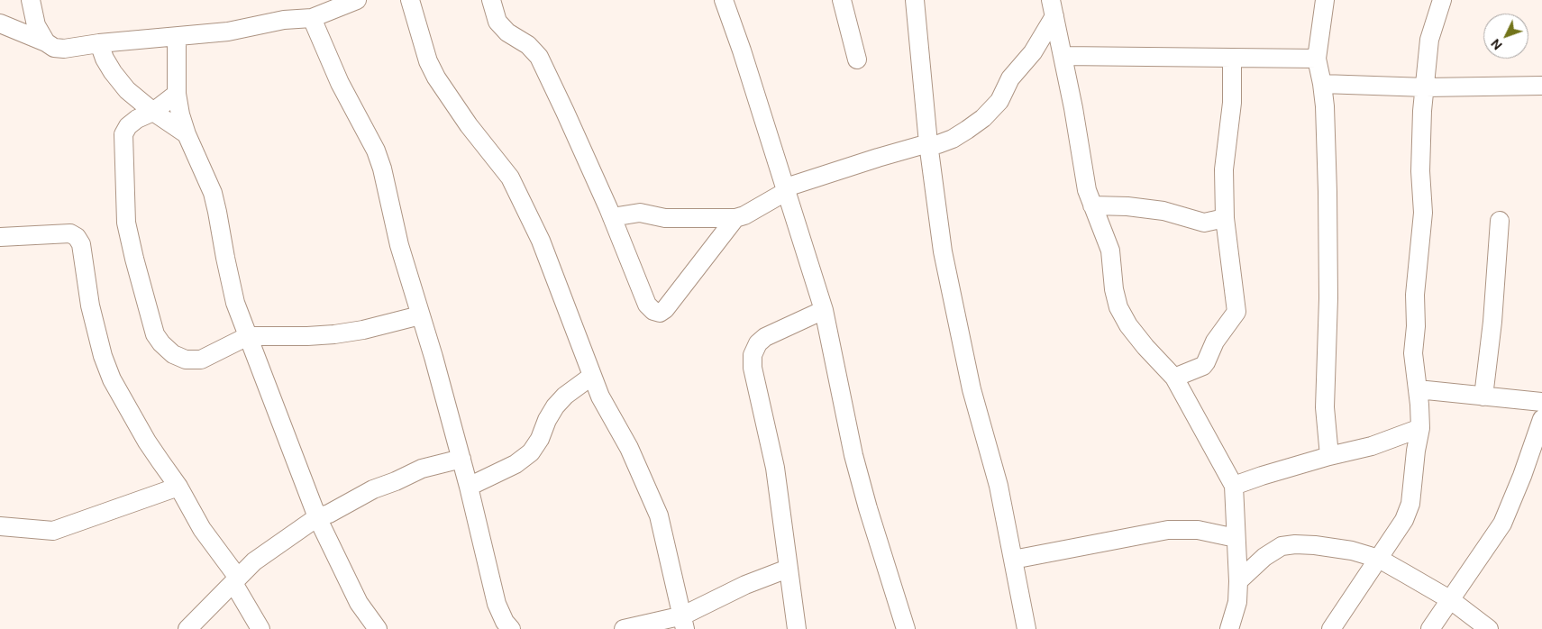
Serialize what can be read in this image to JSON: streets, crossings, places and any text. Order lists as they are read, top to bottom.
{
  "north": "bottom left"
}
